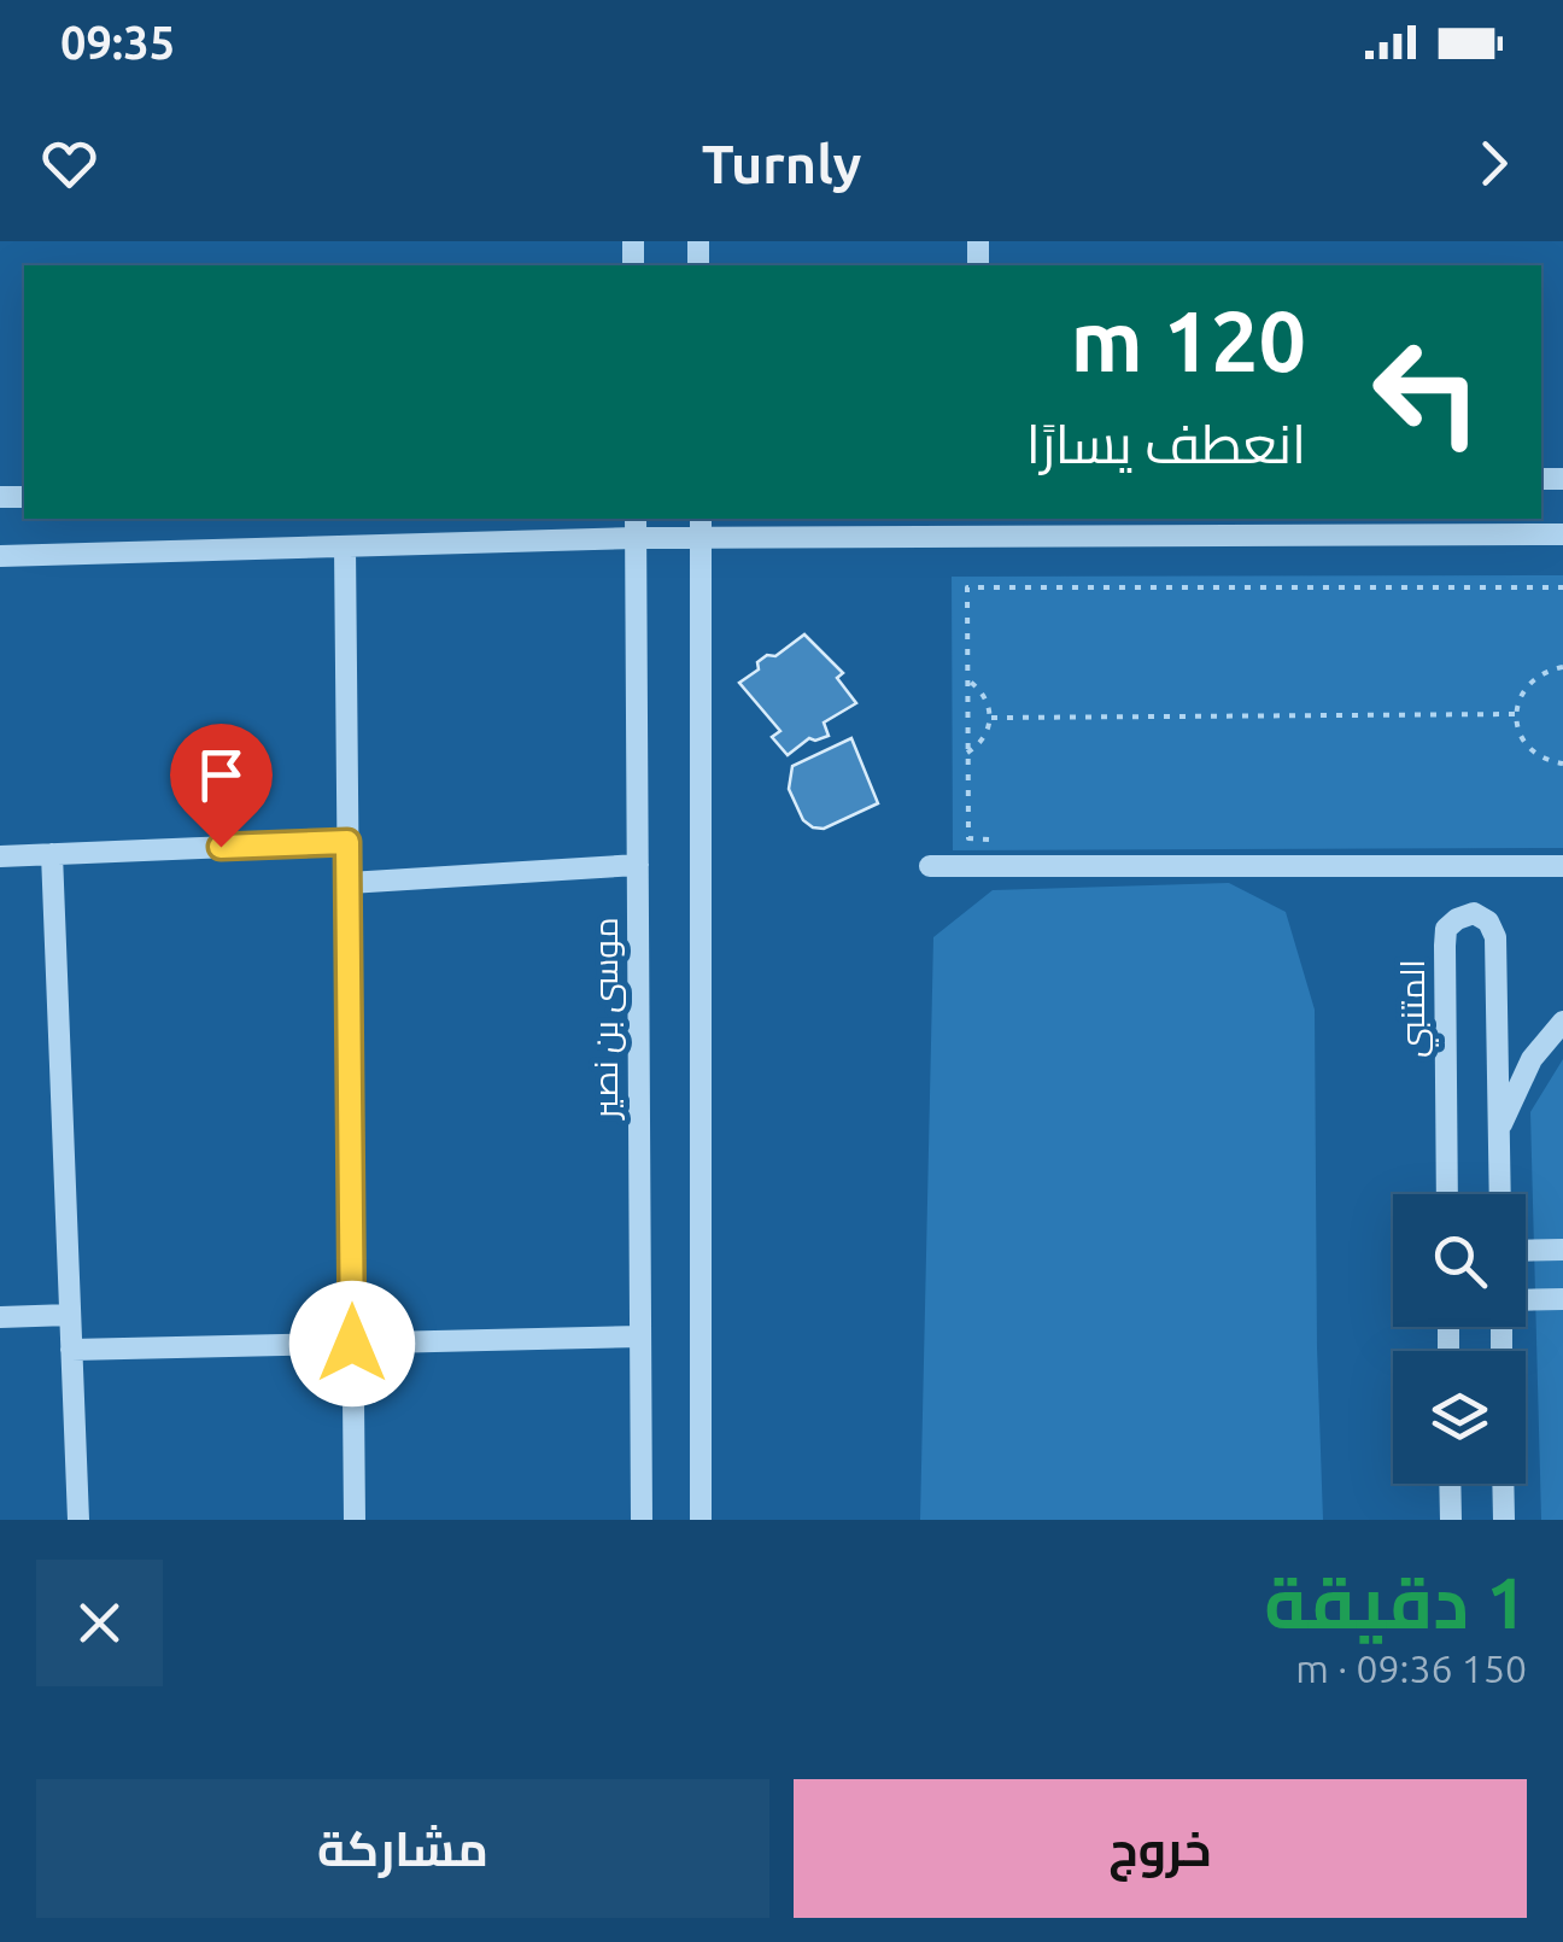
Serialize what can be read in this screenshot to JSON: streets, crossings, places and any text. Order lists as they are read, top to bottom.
{
  "streets": {
    "street": ["المتنبي", "موسى بن نصير"]
  },
  "page": {
    "status": "09:35",
    "header": "Turnly",
    "turn": ["120 m", "انعطف يسارًا"],
    "heading": ["1 دقيقة", "150 m · 09:36"],
    "buttons": ["خروج", "مشاركة"]
  }
}
